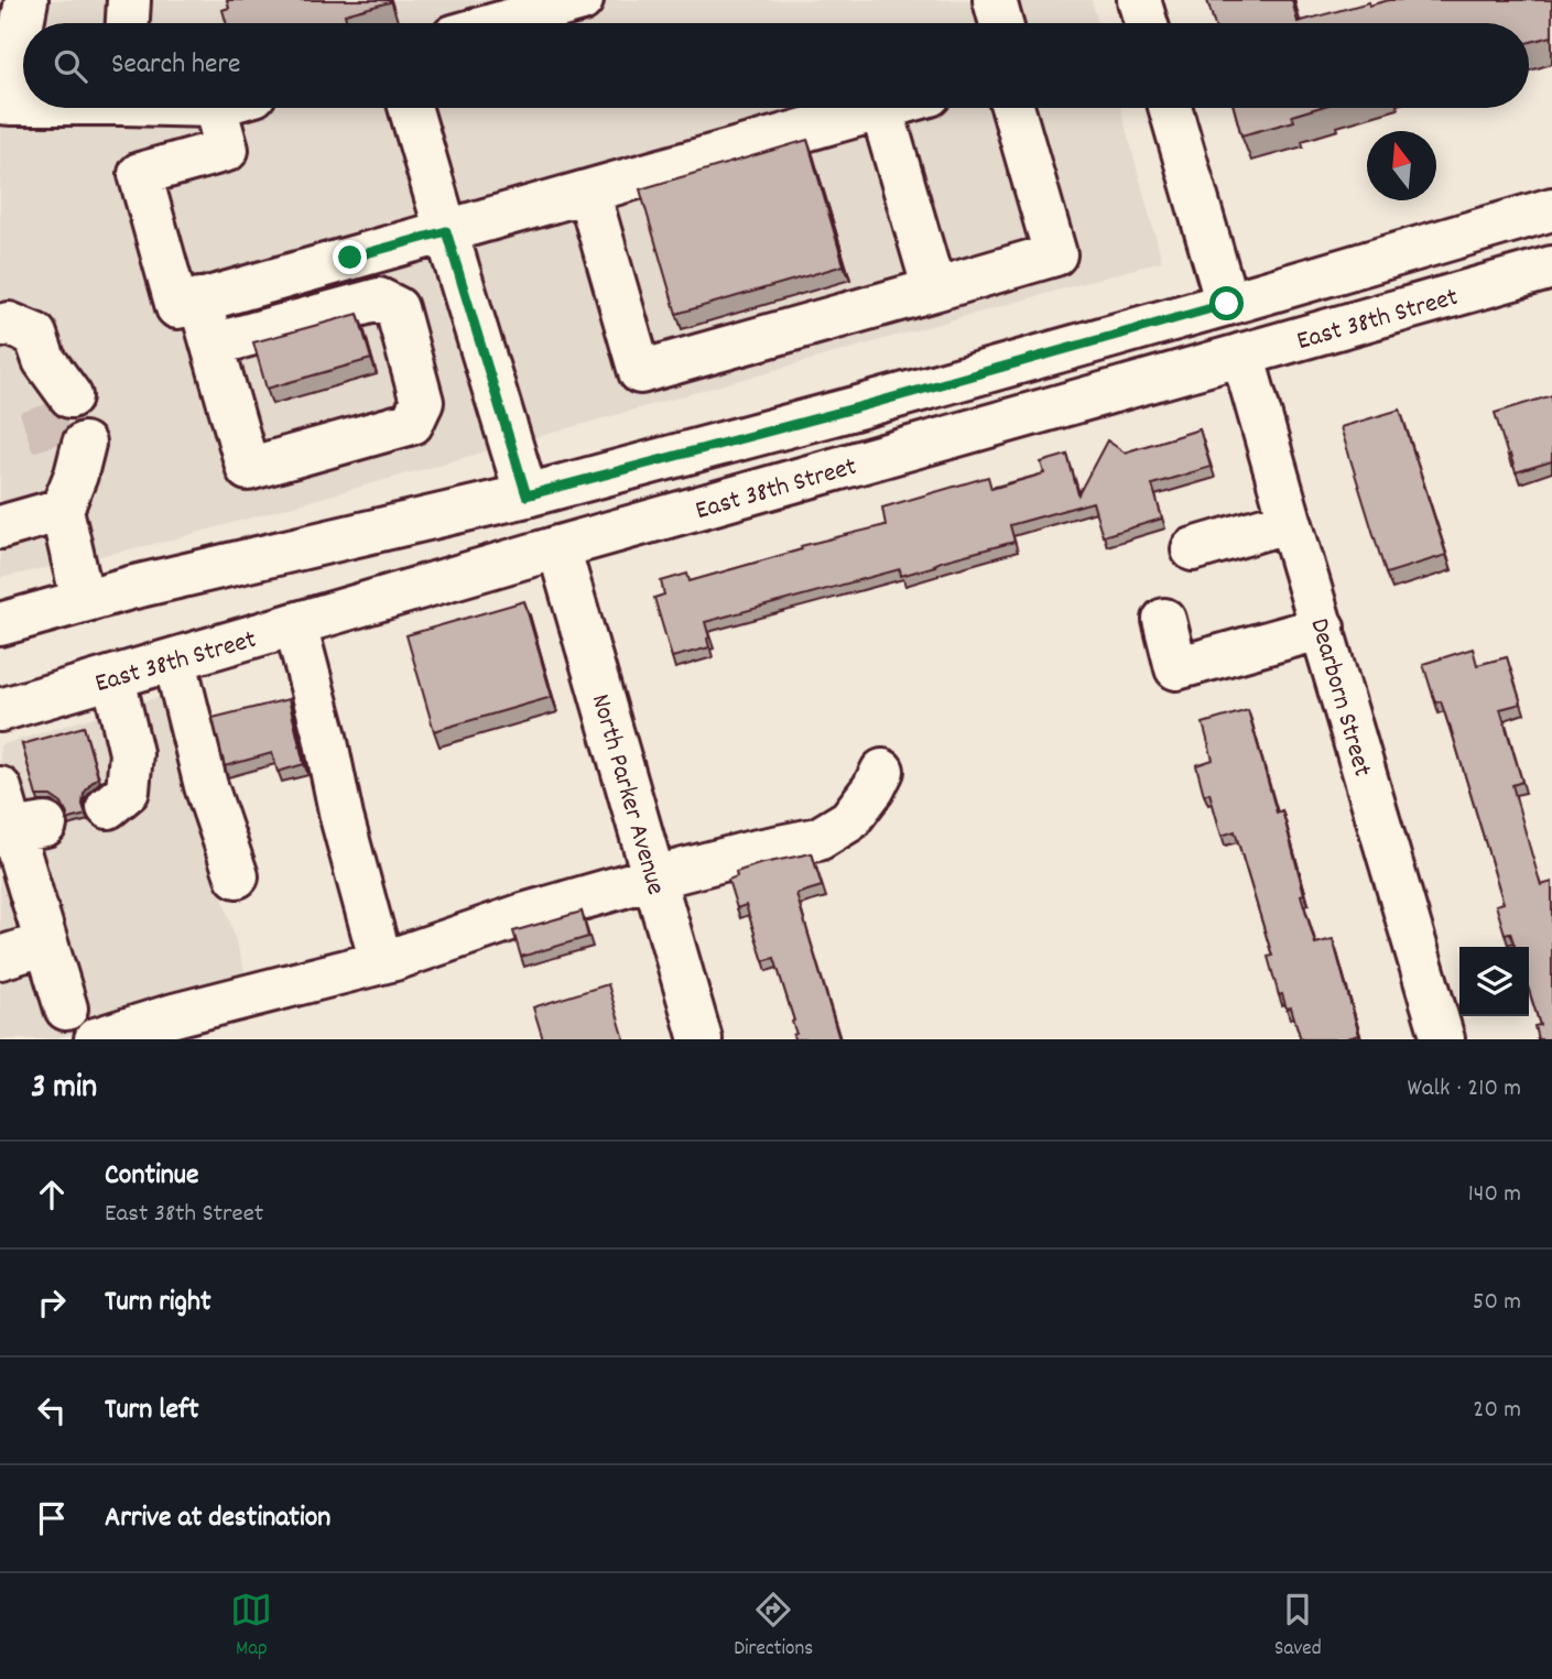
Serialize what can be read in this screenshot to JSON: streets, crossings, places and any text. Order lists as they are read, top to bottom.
{
  "streets": {
    "main road": ["East 38th Street", "Dearborn Street", "North Parker Avenue"]
  },
  "crossings": [
    ["East 38th Street", "Dearborn Street"],
    ["East 38th Street", "North Parker Avenue"]
  ],
  "north": "top",
  "page": {
    "search": "Search here",
    "heading": ["3 min", "Walk · 210 m"],
    "list": [
      ["Continue", "East 38th Street", "140 m"],
      ["Turn right", "50 m"],
      ["Turn left", "20 m"],
      "Arrive at destination"
    ],
    "nav": ["Map", "Directions", "Saved"]
  }
}
